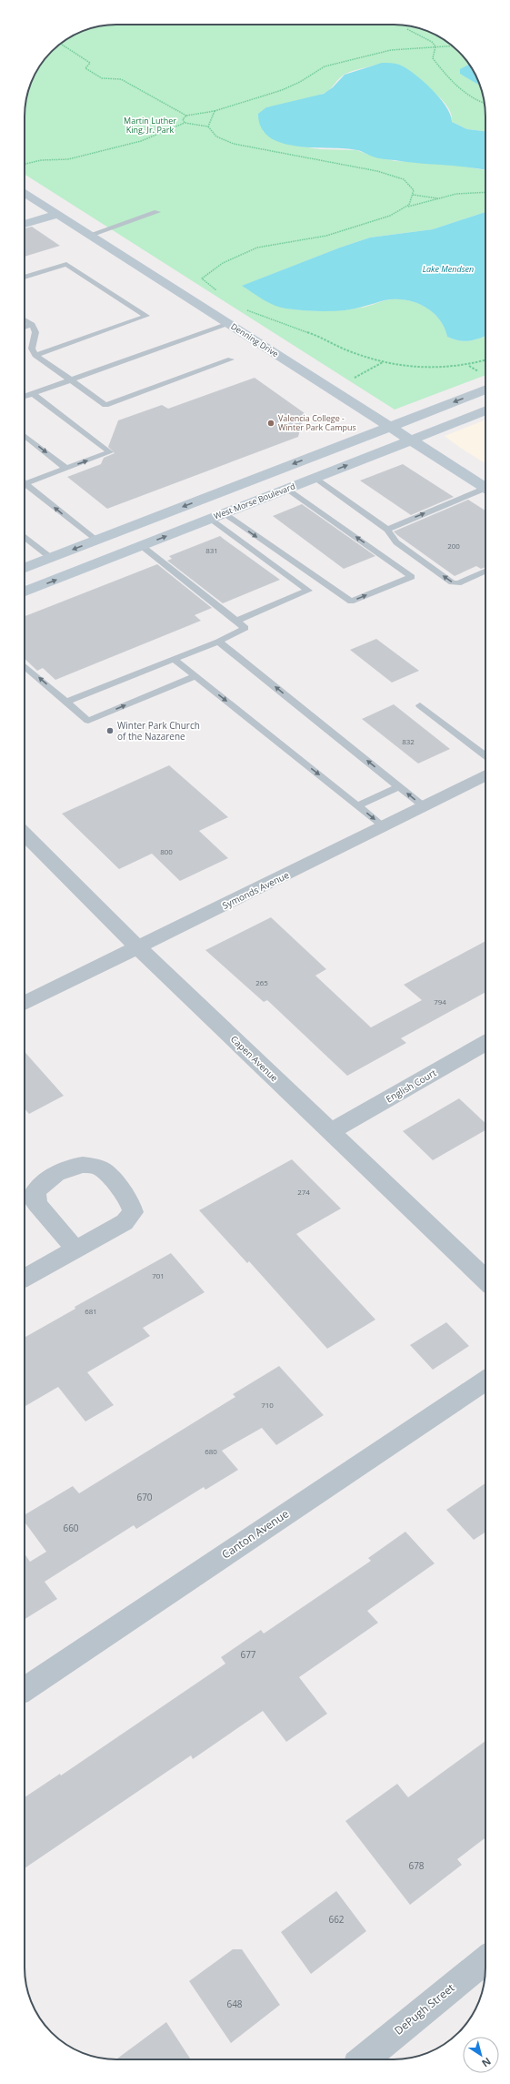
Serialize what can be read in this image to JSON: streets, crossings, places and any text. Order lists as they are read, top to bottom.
{
  "streets": {
    "street": [
      "Denning Drive",
      "West Morse Boulevard",
      "Symonds Avenue",
      "Capen Avenue",
      "English Court",
      "Canton Avenue",
      "DePugh Street"
    ]
  },
  "crossings": [
    ["Denning Drive", "West Morse Boulevard"],
    ["Symonds Avenue", "Capen Avenue"],
    ["Capen Avenue", "English Court"]
  ],
  "water": ["Lake Mendsen"],
  "parks": ["Martin Luther King, Jr. Park"],
  "places": ["Valencia College - Winter Park Campus", "Winter Park Church of the Nazarene"],
  "house_numbers": [
    "200",
    "831",
    "832",
    "800",
    "265",
    "794",
    "274",
    "701",
    "681",
    "710",
    "680",
    "670",
    "660",
    "677",
    "678",
    "662",
    "648"
  ],
  "north": "bottom right"
}
